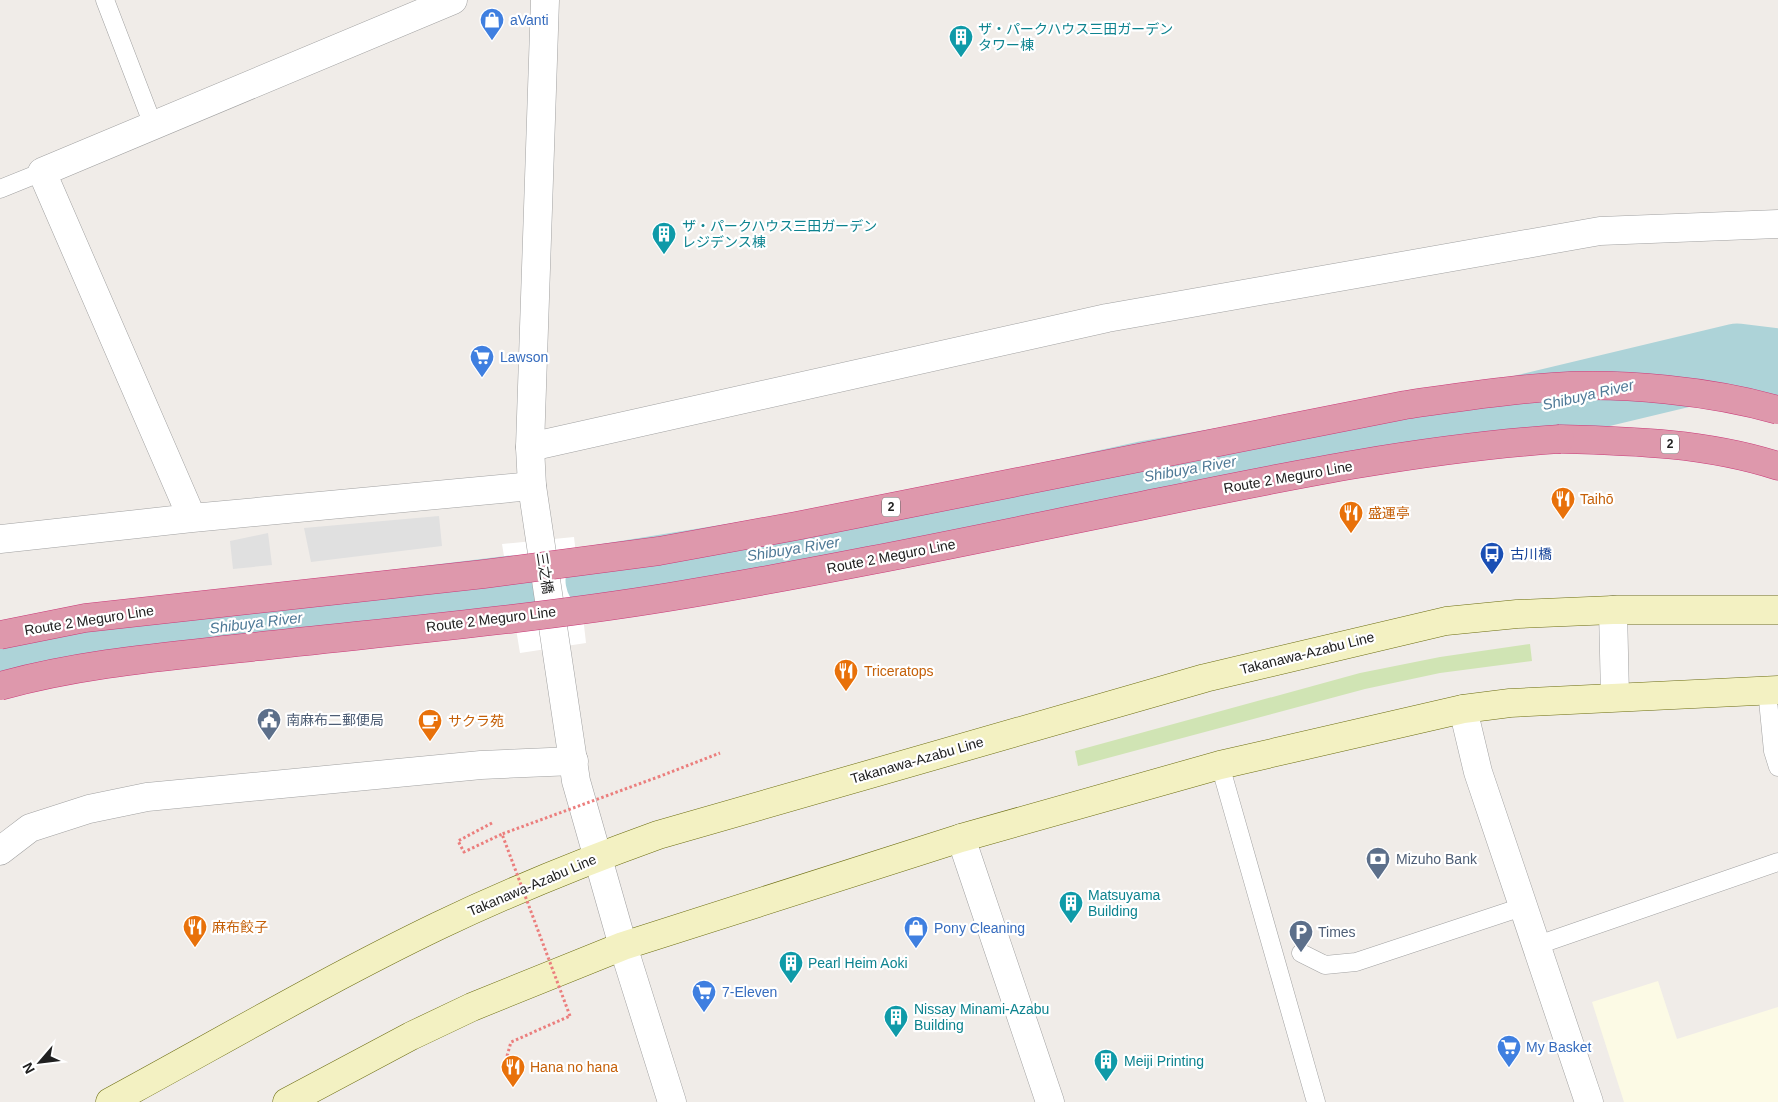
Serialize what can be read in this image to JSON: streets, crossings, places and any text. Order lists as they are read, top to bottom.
{
  "streets": {
    "highway": ["2", "Route 2 Meguro Line"],
    "main road": ["Takanawa-Azabu Line"],
    "street": ["三之橋"]
  },
  "crossings": [
    ["三之橋", "Takanawa-Azabu Line"]
  ],
  "water": ["Shibuya River"],
  "places": {
    "shop": ["aVanti", "Pony Cleaning"],
    "building": [
      "ザ・パークハウス三田ガーデン タワー棟",
      "ザ・パークハウス三田ガーデン レジデンス棟",
      "Matsuyama Building",
      "Pearl Heim Aoki",
      "Nissay Minami-Azabu Building",
      "Meiji Printing"
    ],
    "supermarket": ["Lawson", "7-Eleven", "My Basket"],
    "restaurant": [
      "Taihō",
      "盛運亭",
      "Triceratops",
      "麻布餃子",
      "Hana no hana"
    ],
    "bus stop": ["古川橋"],
    "public building": ["南麻布二郵便局"],
    "cafe": ["サクラ苑"],
    "bank": ["Mizuho Bank"],
    "parking": ["Times"]
  },
  "north": "bottom left"
}
